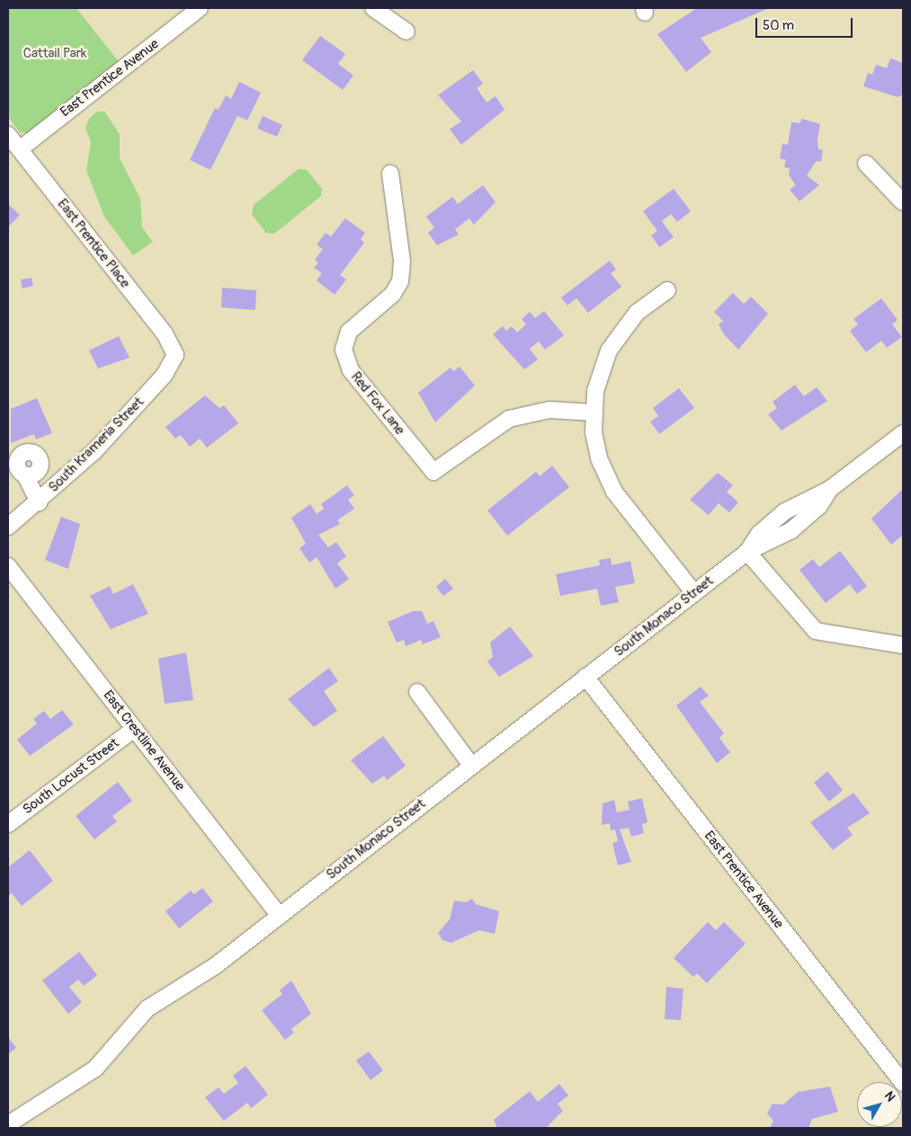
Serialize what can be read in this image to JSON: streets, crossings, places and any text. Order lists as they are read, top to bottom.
{
  "streets": {
    "street": [
      "East Prentice Avenue",
      "East Prentice Place",
      "Red Fox Lane",
      "South Krameria Street",
      "South Monaco Street",
      "East Crestline Avenue",
      "South Locust Street"
    ]
  },
  "crossings": [
    ["East Prentice Avenue", "East Prentice Place"],
    ["East Prentice Avenue", "South Monaco Street"],
    ["East Prentice Place", "South Krameria Street"],
    ["South Monaco Street", "East Crestline Avenue"],
    ["East Crestline Avenue", "South Locust Street"]
  ],
  "parks": ["Cattail Park"],
  "scale_bar": "50 m",
  "north": "top right"
}
